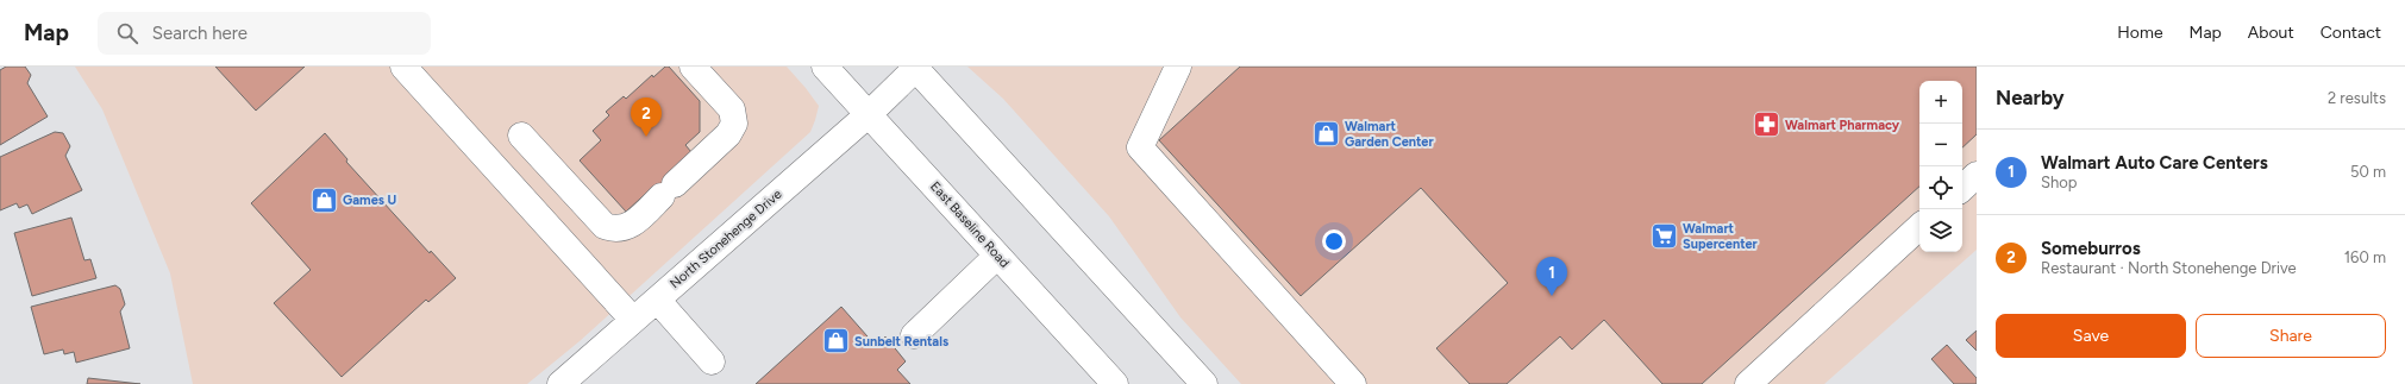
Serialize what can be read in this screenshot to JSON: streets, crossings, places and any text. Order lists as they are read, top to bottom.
{
  "streets": {
    "main road": ["East Baseline Road", "North Stonehenge Drive"]
  },
  "crossings": [
    ["East Baseline Road", "North Stonehenge Drive"]
  ],
  "places": {
    "pharmacy": ["Walmart Pharmacy"],
    "shop": ["Walmart Garden Center", "Games U", "Sunbelt Rentals"],
    "supermarket": ["Walmart Supercenter"]
  },
  "page": {
    "header": "Map",
    "search": "Search here",
    "nav": [
      "Home",
      "Map",
      "About",
      "Contact"
    ],
    "heading": ["Nearby", "2 results"],
    "map_buttons": ["+", "−"],
    "pins": ["2", "1"],
    "list": [
      {
        "mark": "1",
        "name": "Walmart Auto Care Centers",
        "note": "Shop",
        "value": "50 m"
      },
      {
        "mark": "2",
        "name": "Someburros",
        "note": "Restaurant · North Stonehenge Drive",
        "value": "160 m"
      }
    ],
    "buttons": ["Save", "Share"]
  }
}
